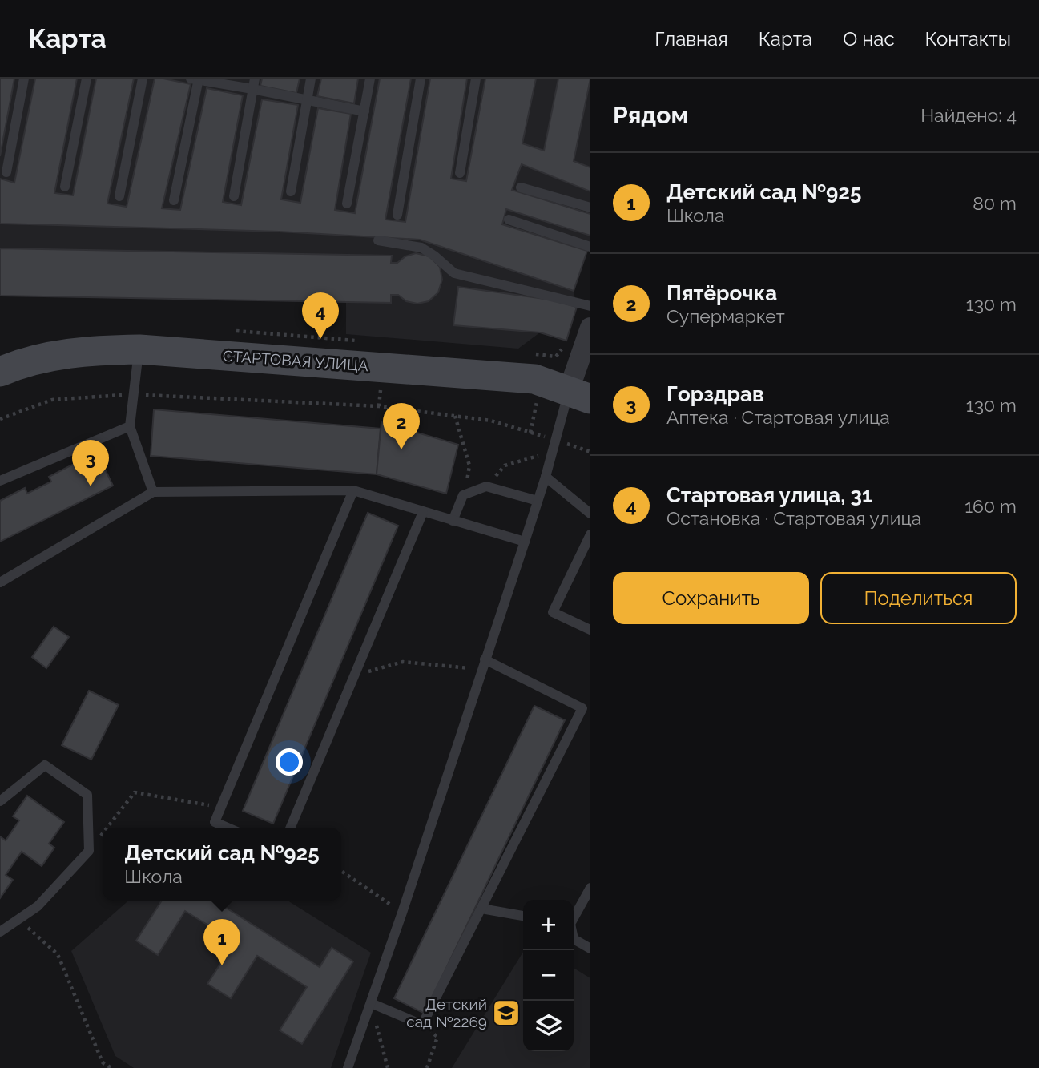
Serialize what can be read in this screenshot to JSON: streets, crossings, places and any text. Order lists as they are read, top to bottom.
{
  "streets": {
    "street": ["СТАРТОВАЯ УЛИЦА"]
  },
  "places": {
    "school or university": ["Детский сад №2269"]
  },
  "page": {
    "header": "Карта",
    "nav": [
      "Главная",
      "Карта",
      "О нас",
      "Контакты"
    ],
    "heading": ["Рядом", "Найдено: 4"],
    "list": [
      {
        "mark": "1",
        "name": "Детский сад №925",
        "note": "Школа",
        "value": "80 m"
      },
      {
        "mark": "2",
        "name": "Пятёрочка",
        "note": "Супермаркет",
        "value": "130 m"
      },
      {
        "mark": "3",
        "name": "Горздрав",
        "note": "Аптека · Стартовая улица",
        "value": "130 m"
      },
      {
        "mark": "4",
        "name": "Стартовая улица, 31",
        "note": "Остановка · Стартовая улица",
        "value": "160 m"
      }
    ],
    "pins": [
      "4",
      "2",
      "3",
      "1"
    ],
    "buttons": ["Сохранить", "Поделиться"],
    "popup": ["Детский сад №925", "Школа"],
    "map_buttons": ["+", "−"]
  }
}
